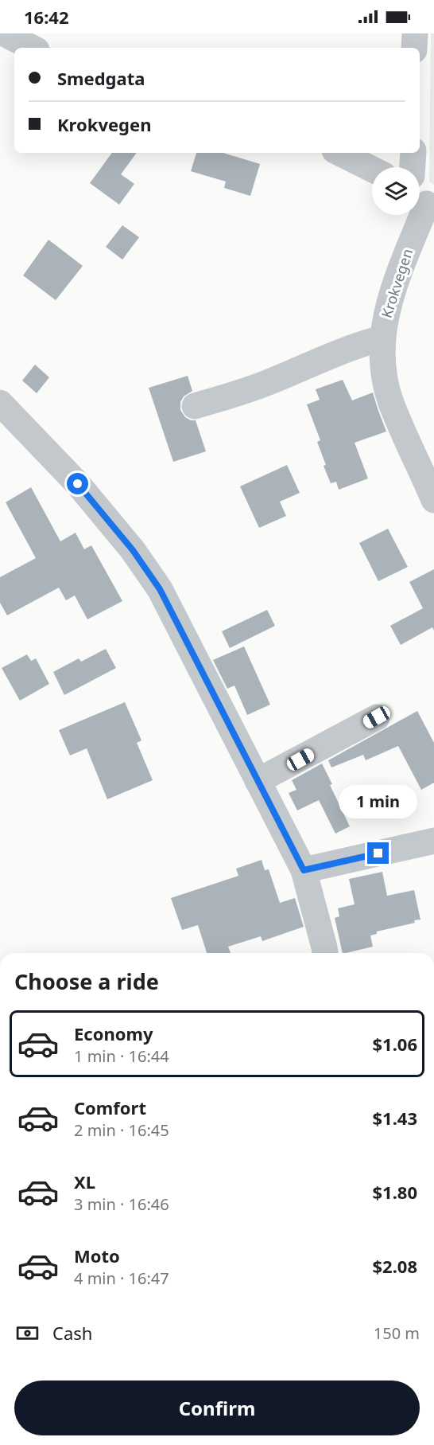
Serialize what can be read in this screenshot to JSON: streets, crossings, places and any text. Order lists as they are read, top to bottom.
{
  "streets": {
    "street": ["Krokvegen"]
  },
  "page": {
    "status": "16:42",
    "banner": ["Smedgata", "Krokvegen"],
    "bubble": "1 min",
    "heading": "Choose a ride",
    "list": [
      {
        "name": "Economy",
        "note": "1 min · 16:44",
        "value": "$1.06"
      },
      {
        "name": "Comfort",
        "note": "2 min · 16:45",
        "value": "$1.43"
      },
      {
        "name": "XL",
        "note": "3 min · 16:46",
        "value": "$1.80"
      },
      {
        "name": "Moto",
        "note": "4 min · 16:47",
        "value": "$2.08"
      }
    ],
    "pay": ["Cash", "150 m"],
    "buttons": "Confirm"
  }
}
